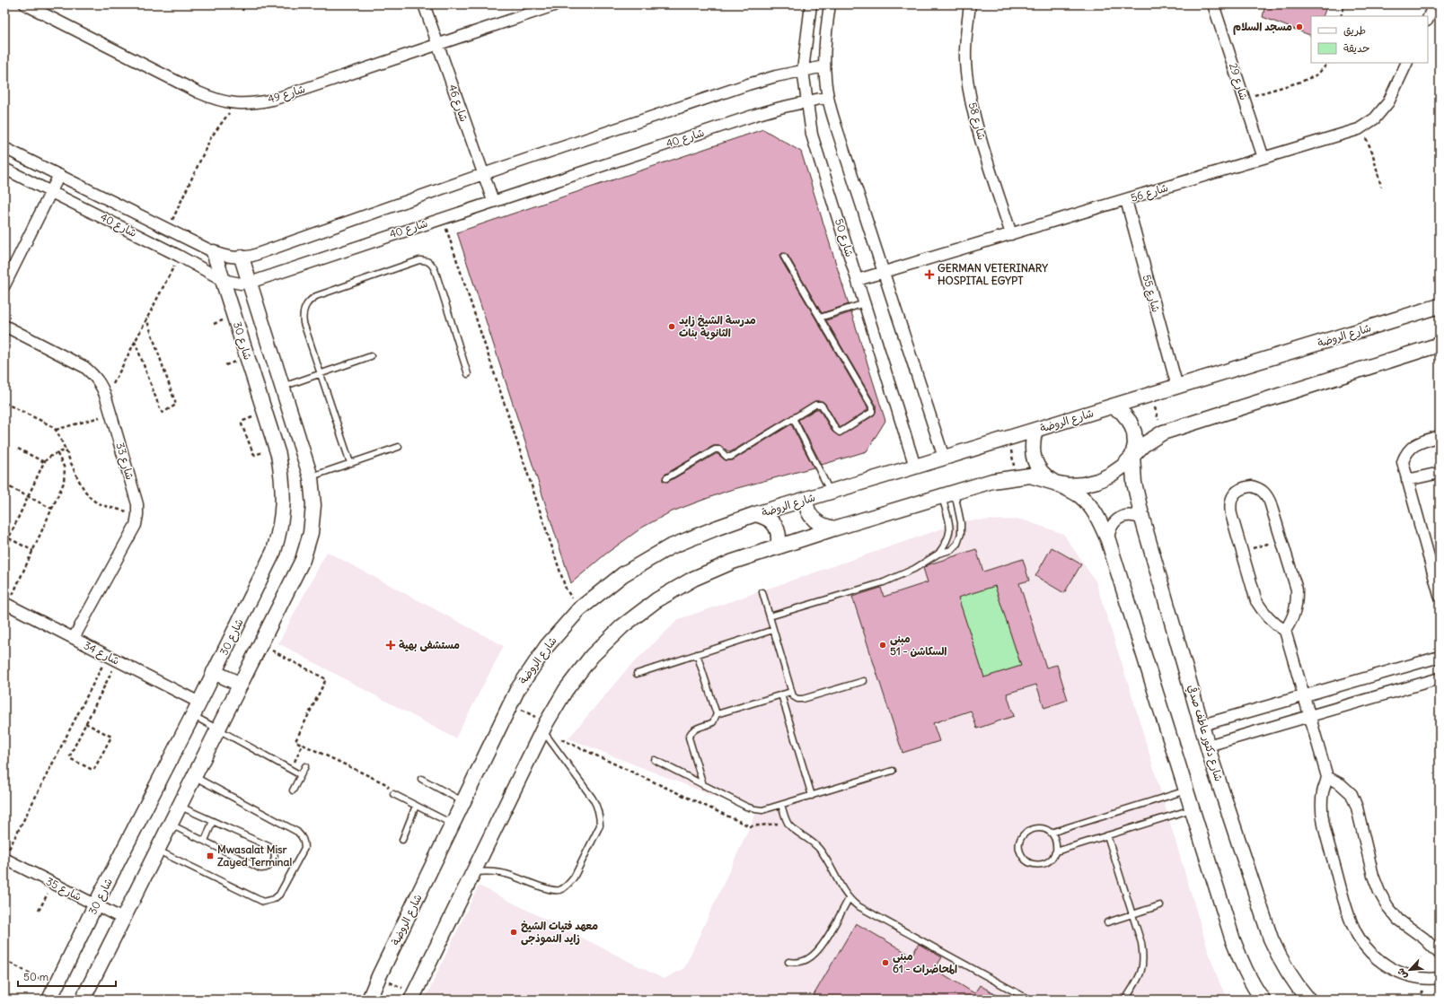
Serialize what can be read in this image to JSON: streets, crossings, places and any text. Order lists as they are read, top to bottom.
{
  "streets": {
    "street": [
      "شارع 29",
      "شارع 49",
      "شارع 46",
      "شارع 58",
      "شارع 40",
      "شارع 56",
      "شارع 50",
      "شارع 55",
      "شارع الروضة",
      "شارع 30",
      "شارع 33",
      "شارع 34",
      "شارع دكتور عاطف صدقي",
      "شارع 35"
    ]
  },
  "crossings": [
    ["شارع 29", "شارع 56"],
    ["شارع 49", "شارع 46"],
    ["شارع 46", "شارع 40"],
    ["شارع 58", "شارع 56"],
    ["شارع 40", "شارع 50"],
    ["شارع 40", "شارع 30"],
    ["شارع 56", "شارع 50"],
    ["شارع 56", "شارع 55"],
    ["شارع 50", "شارع الروضة"],
    ["شارع 55", "شارع الروضة"],
    ["شارع الروضة", "شارع دكتور عاطف صدقي"],
    ["شارع 30", "شارع 34"],
    ["شارع 30", "شارع 35"],
    ["شارع 33", "شارع 34"]
  ],
  "places": {
    "other": [
      "مسجد السلام",
      "مدرسة الشيخ زايد الثانوية بنات",
      "مبنى السكاشن - 51",
      "معهد فتيات الشيخ زايد النموذجى",
      "مبنى المحاضرات - 61"
    ],
    "health": ["GERMAN VETERINARY HOSPITAL EGYPT", "مستشفى بهية"],
    "transit": ["Mwasalat Misr Zayed Terminal"]
  },
  "legend": ["طريق", "حديقة"],
  "scale_bar": "50 m",
  "north": "bottom left"
}
